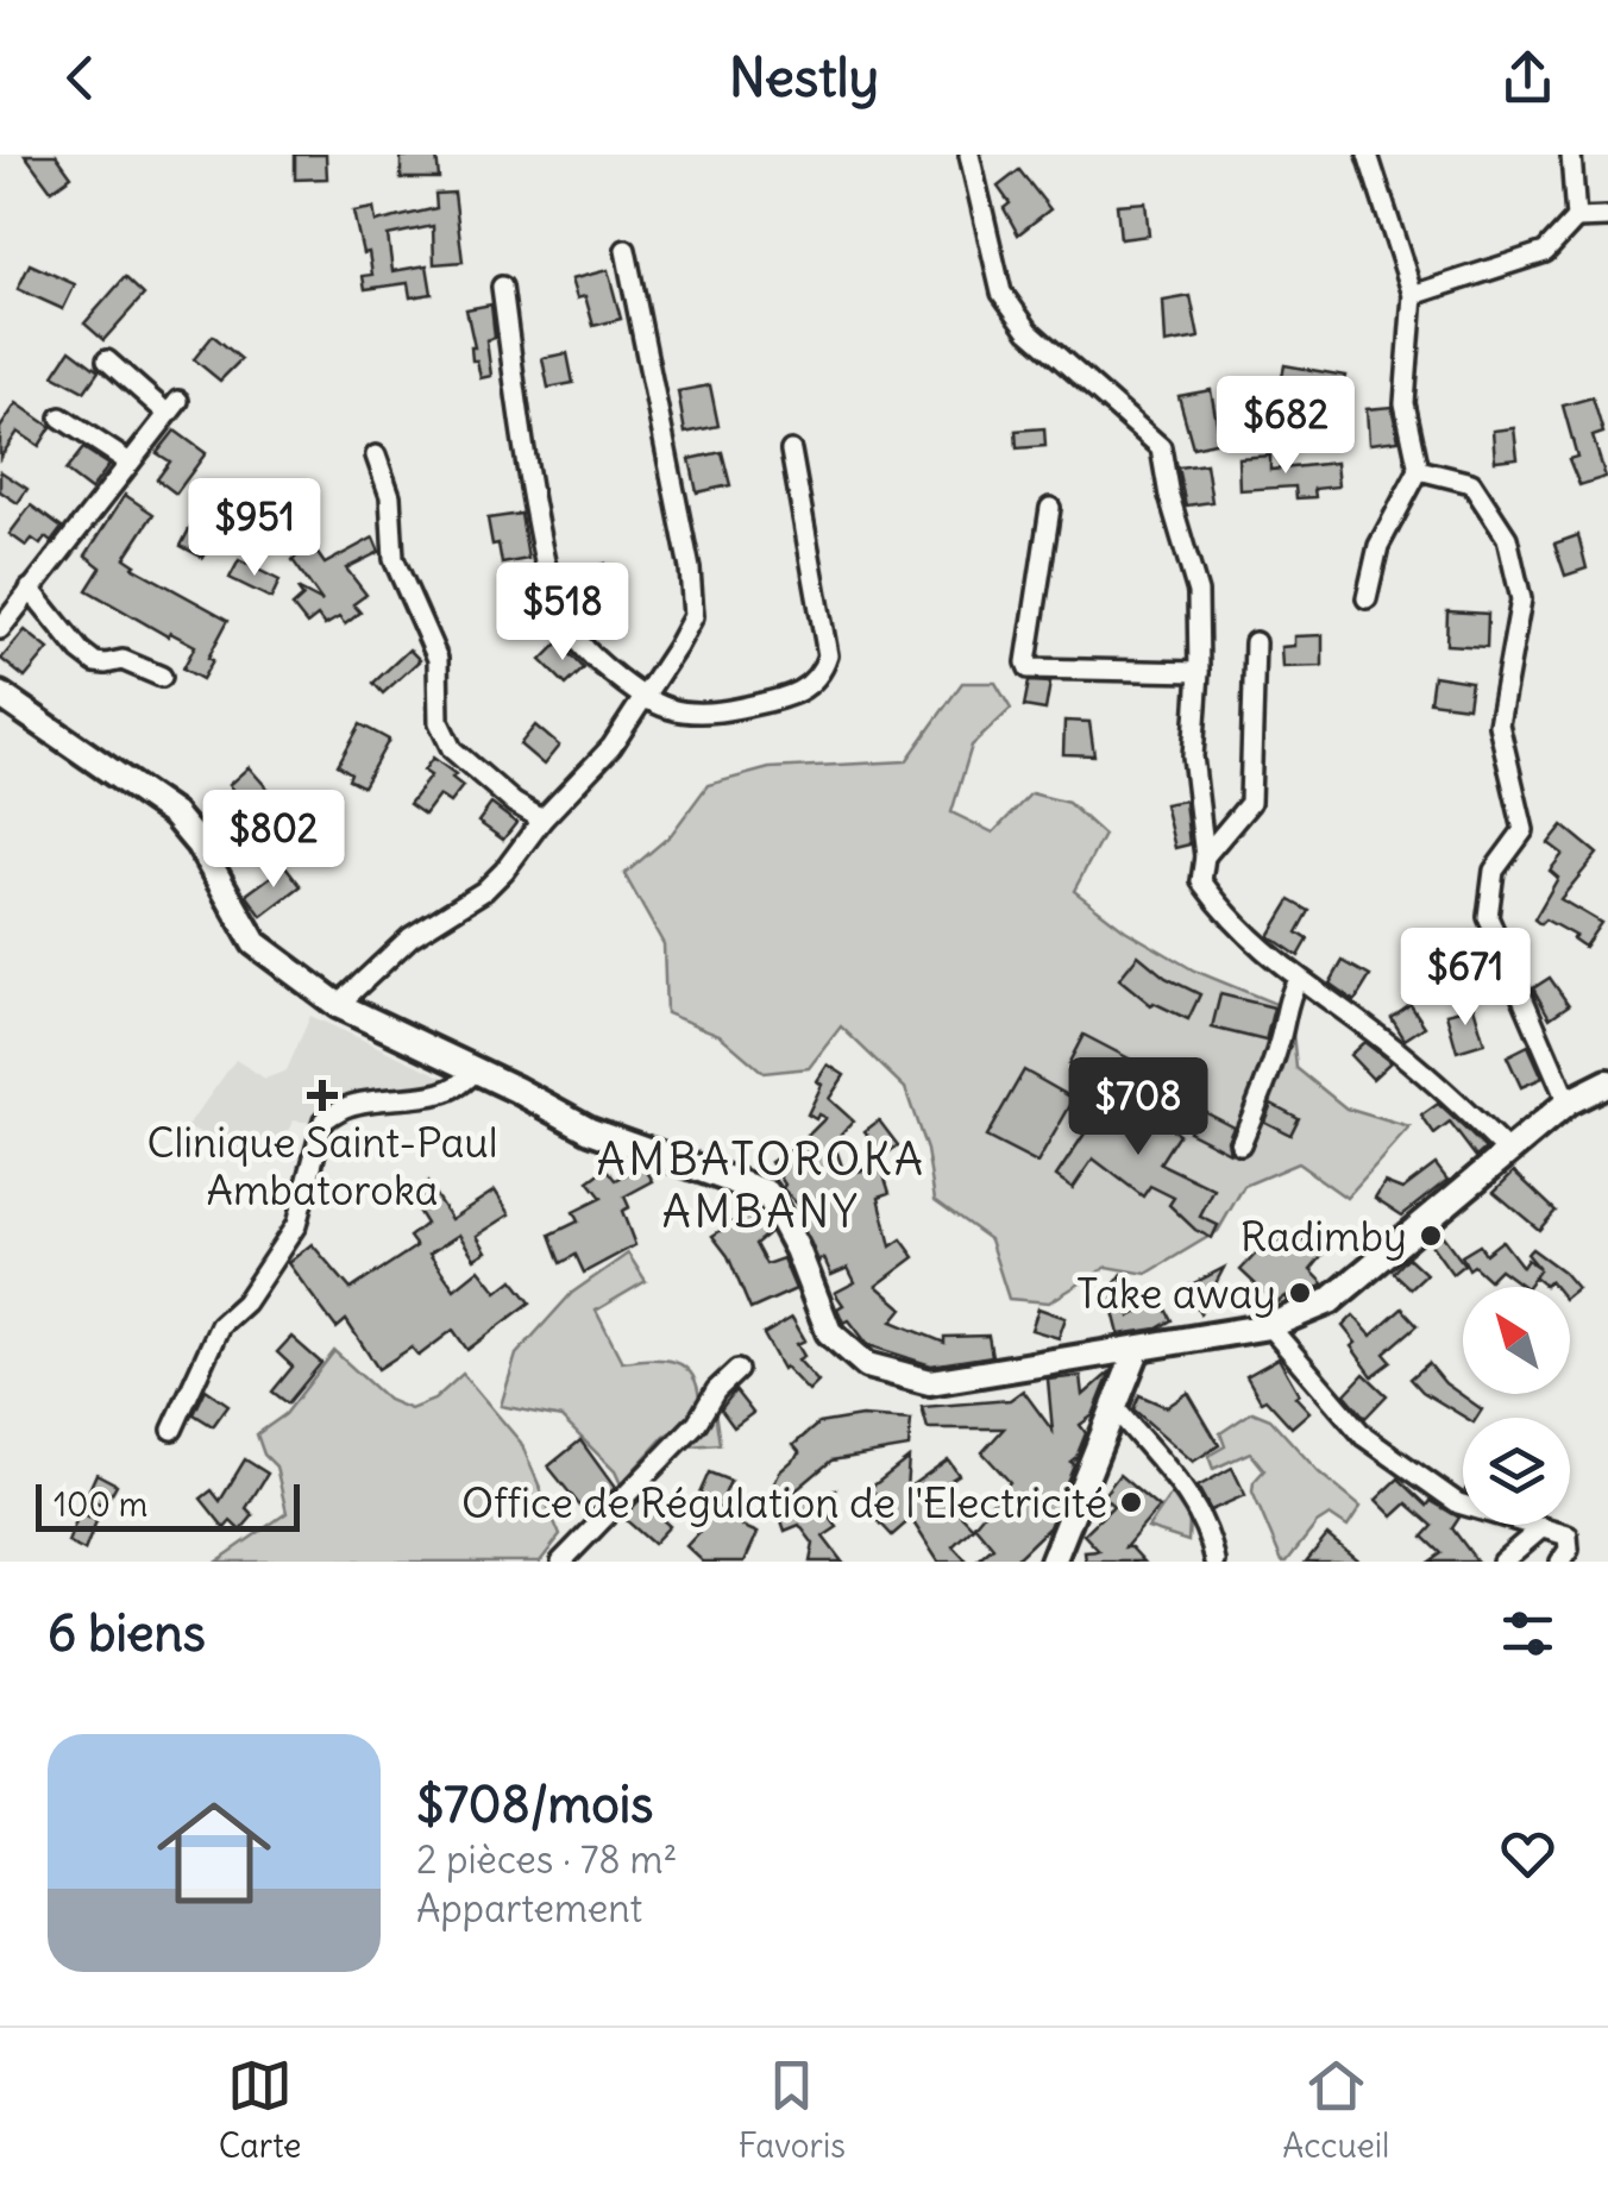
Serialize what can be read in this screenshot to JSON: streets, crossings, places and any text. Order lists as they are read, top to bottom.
{
  "districts": ["AMBATOROKA AMBANY"],
  "places": {
    "health": ["Clinique Saint-Paul Ambatoroka"],
    "other": ["Radimby", "Take away", "Office de Régulation de l'Electricité"]
  },
  "scale_bar": "100 m",
  "north": "top left",
  "page": {
    "header": "Nestly",
    "price": [
      "$682",
      "$951",
      "$518",
      "$802",
      "$671",
      "$708"
    ],
    "scale": "100 m",
    "heading": "6 biens",
    "list": [
      {
        "name": "$708/mois",
        "note": "2 pièces · 78 m² · Appartement"
      }
    ],
    "tabs": ["Carte", "Favoris", "Accueil"]
  }
}
